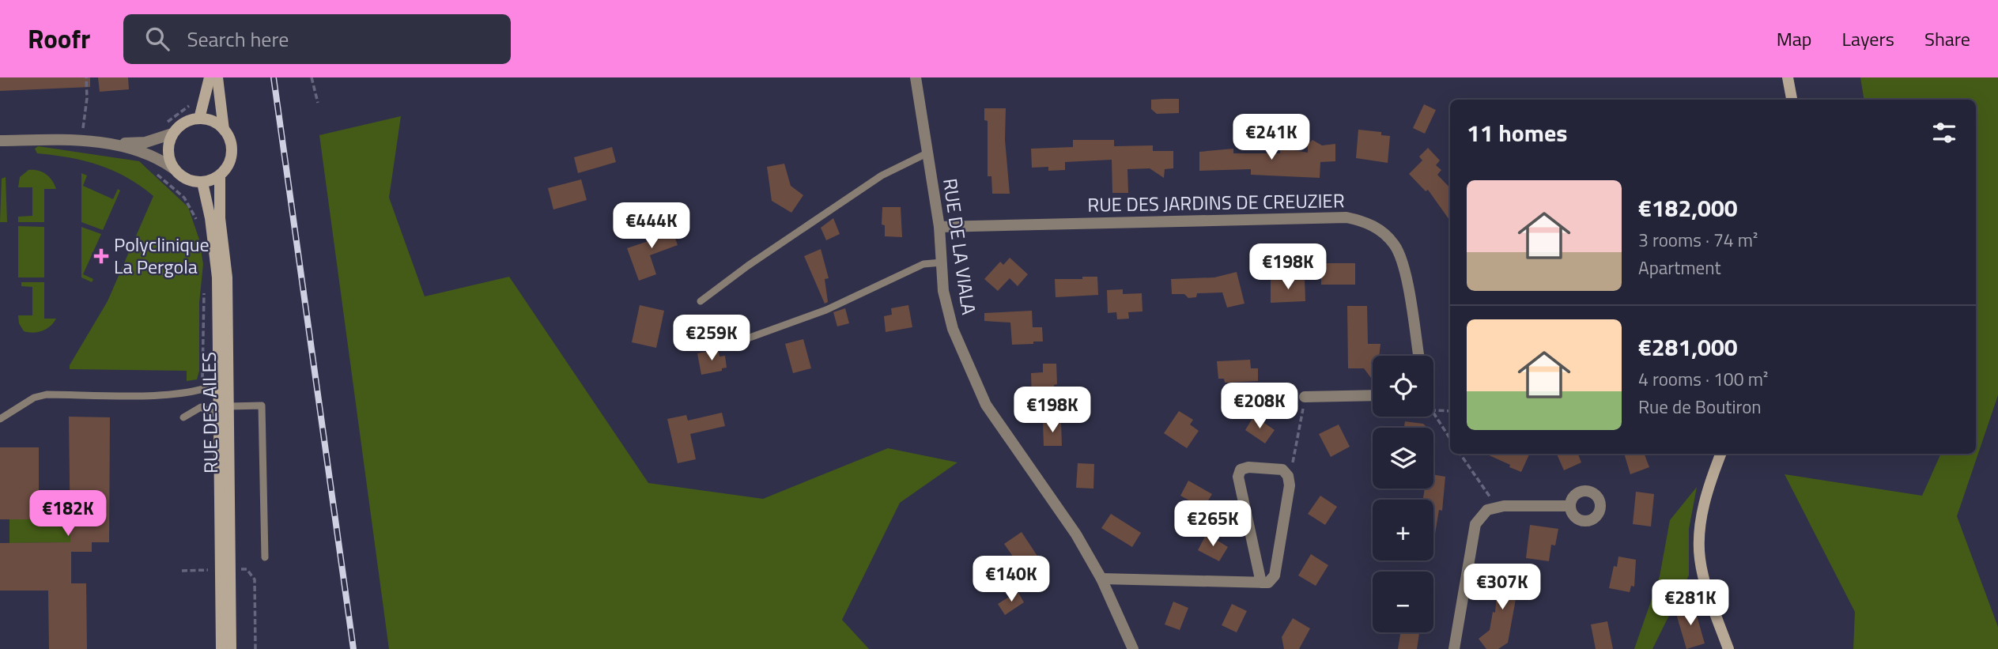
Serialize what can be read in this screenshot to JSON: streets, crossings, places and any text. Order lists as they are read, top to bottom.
{
  "streets": {
    "main road": ["RUE DES AILES"],
    "street": ["RUE DES JARDINS DE CREUZIER", "RUE DE LA VIALA"]
  },
  "crossings": [
    ["RUE DES JARDINS DE CREUZIER", "RUE DE LA VIALA"]
  ],
  "places": {
    "health": ["Polyclinique La Pergola"]
  },
  "page": {
    "header": "Roofr",
    "search": "Search here",
    "nav": ["Map", "Layers", "Share"],
    "heading": "11 homes",
    "price": [
      "€241K",
      "€444K",
      "€198K",
      "€259K",
      "€208K",
      "€198K",
      "€182K",
      "€265K",
      "€140K",
      "€307K",
      "€281K"
    ],
    "list": [
      {
        "name": "€182,000",
        "note": "3 rooms · 74 m² · Apartment"
      },
      {
        "name": "€281,000",
        "note": "4 rooms · 100 m² · Rue de Boutiron"
      }
    ],
    "map_buttons": ["+", "−"]
  }
}
